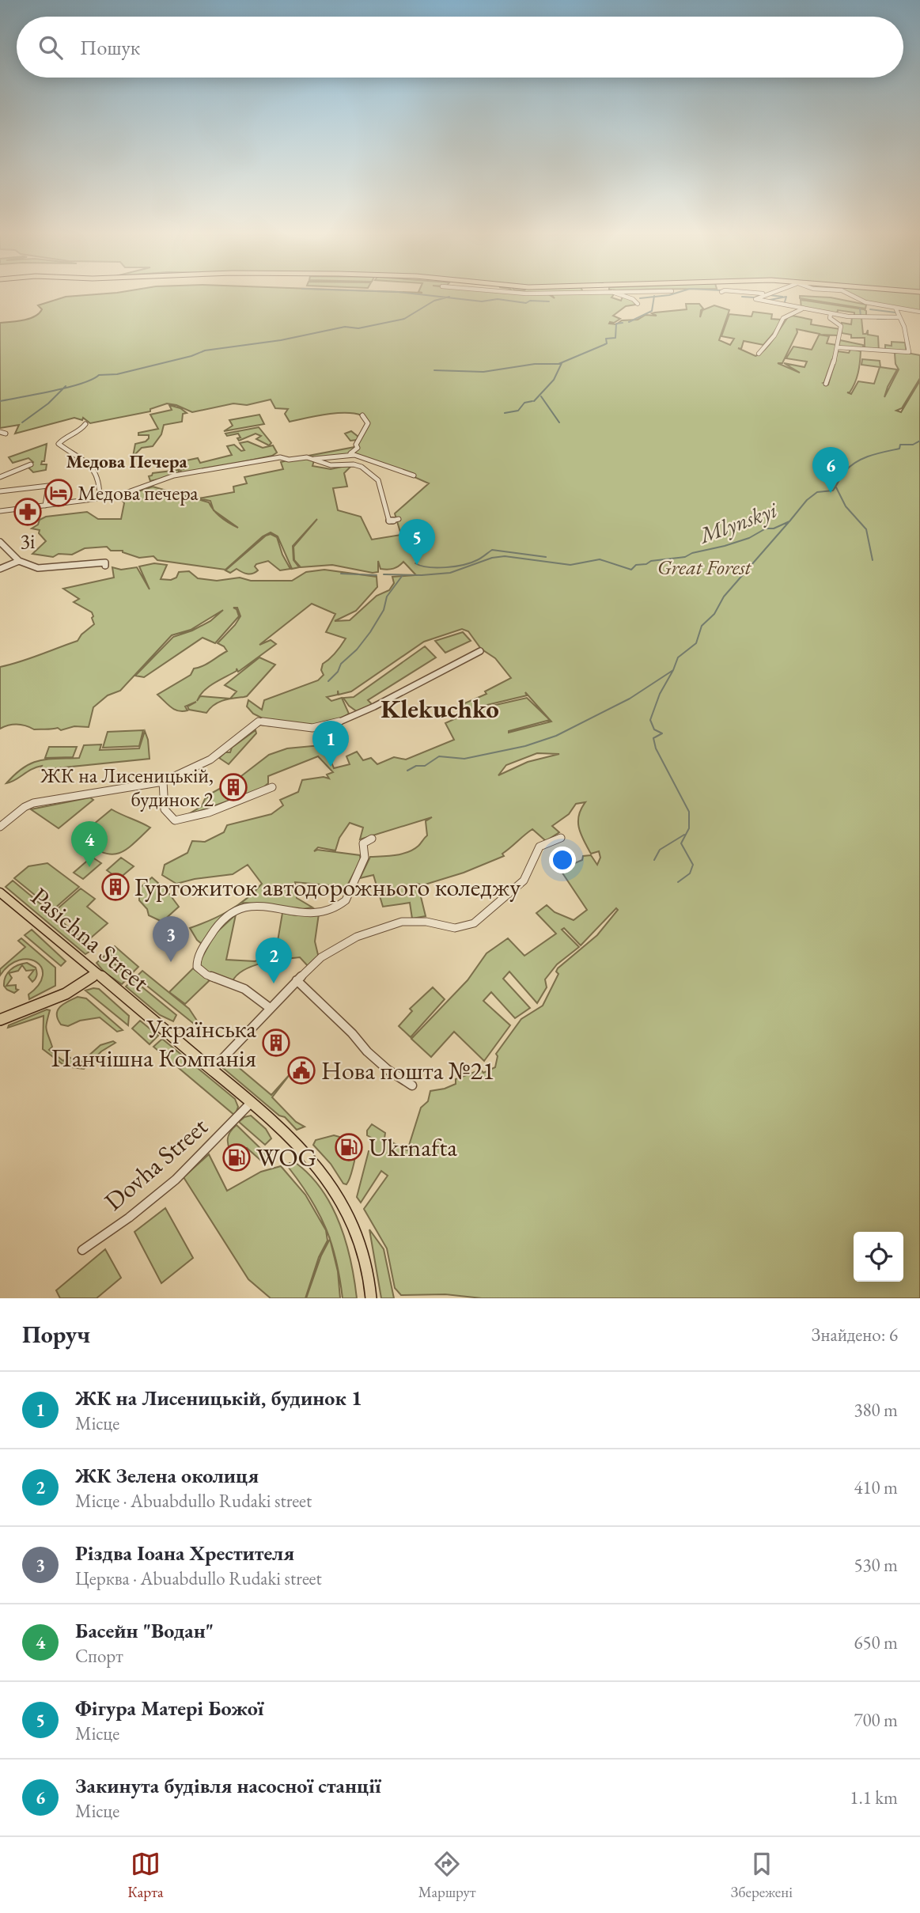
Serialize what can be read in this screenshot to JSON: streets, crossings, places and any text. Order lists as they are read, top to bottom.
{
  "streets": {
    "main road": ["Pasichna Street"],
    "street": ["Dovha Street"]
  },
  "crossings": [
    ["Pasichna Street", "Dovha Street"]
  ],
  "districts": ["Медова Печера", "Klekuchko"],
  "water": ["Mlynskyi"],
  "parks": ["Great Forest"],
  "places": {
    "hotel": ["Медова печера"],
    "pharmacy": ["3і"],
    "building": ["ЖК на Лисеницькій, будинок 2", "Гуртожиток автодорожнього коледжу", "Українська Панчішна Компанія"],
    "public building": ["Нова пошта №21"],
    "fuel station": ["Ukrnafta", "WOG"]
  },
  "page": {
    "search": "Пошук",
    "pins": [
      "6",
      "5",
      "1",
      "4",
      "3",
      "2"
    ],
    "heading": ["Поруч", "Знайдено: 6"],
    "list": [
      {
        "mark": "1",
        "name": "ЖК на Лисеницькій, будинок 1",
        "note": "Місце",
        "value": "380 m"
      },
      {
        "mark": "2",
        "name": "ЖК Зелена околиця",
        "note": "Місце · Abuabdullo Rudaki street",
        "value": "410 m"
      },
      {
        "mark": "3",
        "name": "Різдва Іоана Хрестителя",
        "note": "Церква · Abuabdullo Rudaki street",
        "value": "530 m"
      },
      {
        "mark": "4",
        "name": "Басейн \"Водан\"",
        "note": "Спорт",
        "value": "650 m"
      },
      {
        "mark": "5",
        "name": "Фігура Матері Божої",
        "note": "Місце",
        "value": "700 m"
      },
      {
        "mark": "6",
        "name": "Закинута будівля насосної станції",
        "note": "Місце",
        "value": "1.1 km"
      }
    ],
    "nav": ["Карта", "Маршрут", "Збережені"]
  }
}
